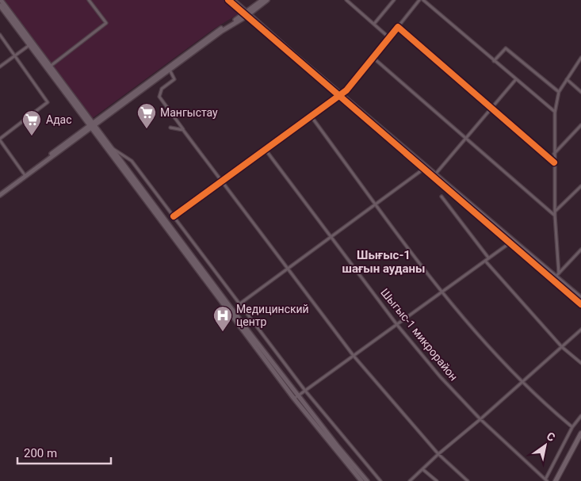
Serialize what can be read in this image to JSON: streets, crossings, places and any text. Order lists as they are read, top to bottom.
{
  "streets": {
    "street": ["Шыгыс-1 микрорайон"]
  },
  "districts": ["Шығыс-1 шағын ауданы"],
  "places": {
    "supermarket": ["Мангыстау", "Адас"],
    "hospital": ["Медицинский центр"]
  },
  "scale_bar": "200 m",
  "north": "top right"
}
